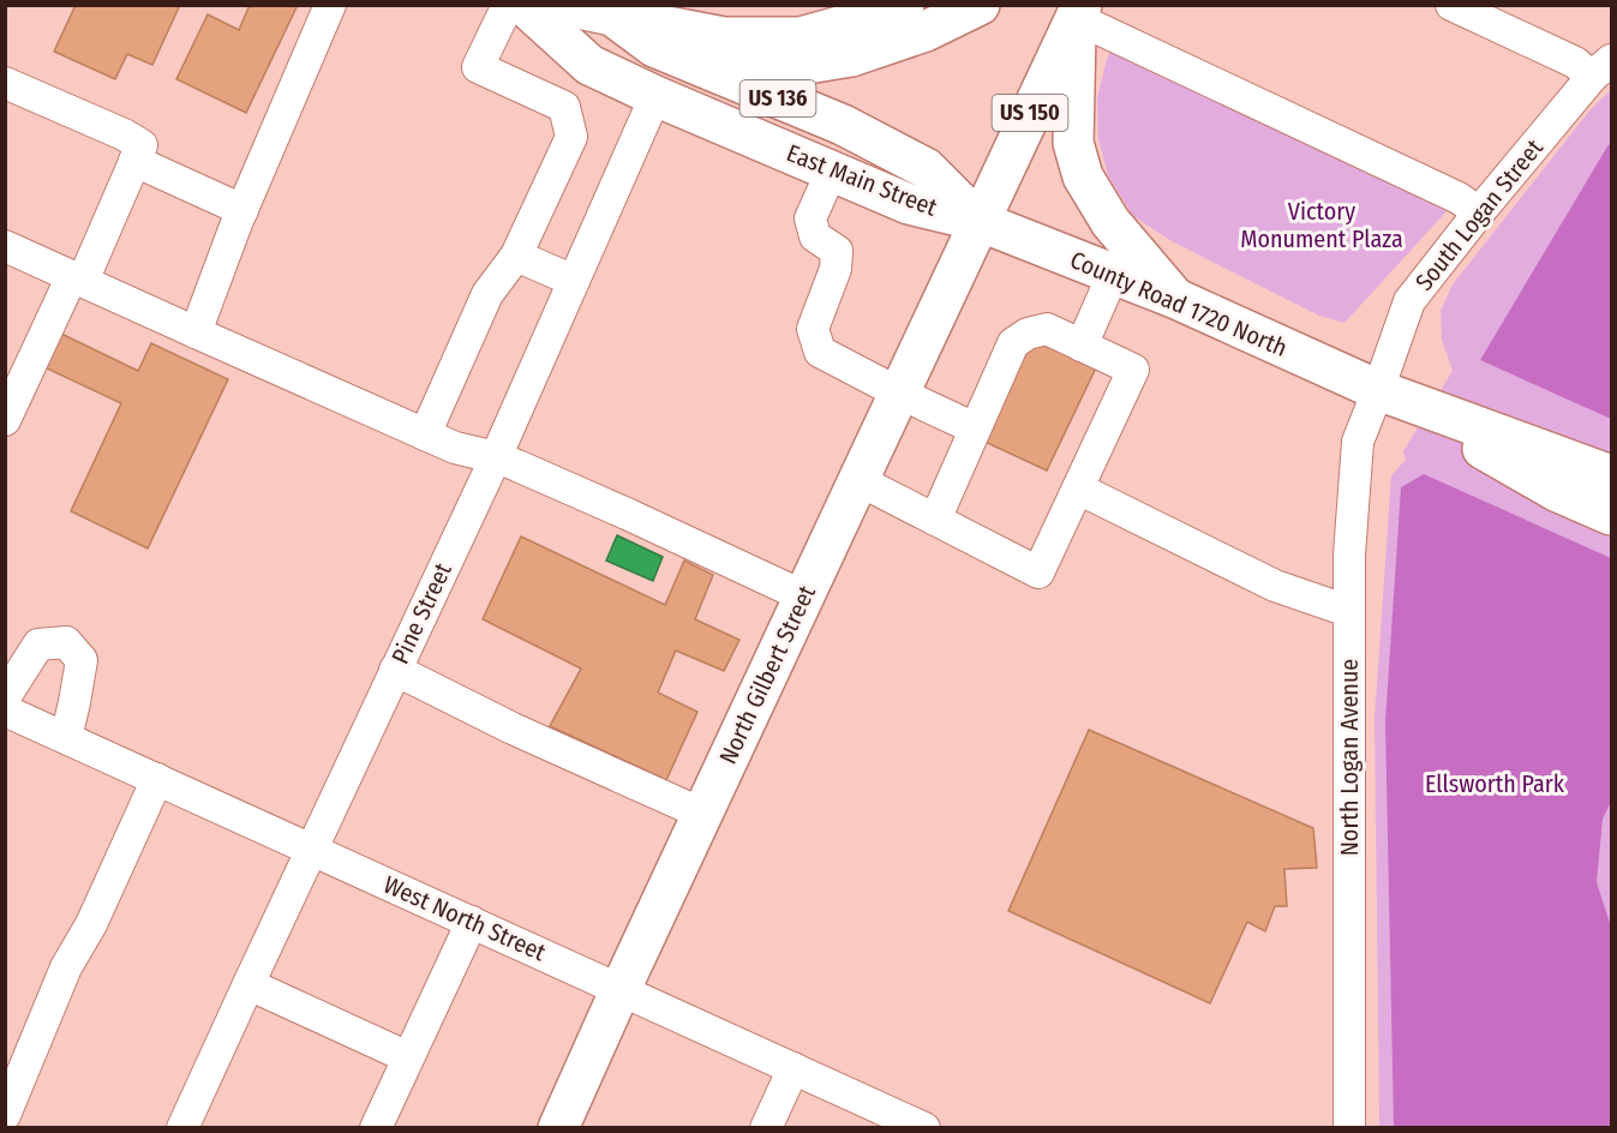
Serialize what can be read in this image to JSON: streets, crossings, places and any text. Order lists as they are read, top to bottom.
{
  "streets": {
    "main road": [
      "US 136",
      "US 150",
      "East Main Street",
      "County Road 1720 North",
      "North Gilbert Street"
    ],
    "street": [
      "South Logan Street",
      "Pine Street",
      "North Logan Avenue",
      "West North Street"
    ]
  },
  "crossings": [
    ["US 150", "East Main Street"],
    ["US 150", "County Road 1720 North"],
    ["US 150", "North Gilbert Street"],
    ["East Main Street", "County Road 1720 North"],
    ["East Main Street", "Pine Street"],
    ["East Main Street", "North Gilbert Street"],
    ["South Logan Street", "County Road 1720 North"],
    ["South Logan Street", "North Logan Avenue"],
    ["County Road 1720 North", "North Gilbert Street"],
    ["County Road 1720 North", "North Logan Avenue"],
    ["Pine Street", "West North Street"],
    ["North Gilbert Street", "West North Street"]
  ],
  "parks": ["Victory Monument Plaza", "Ellsworth Park"]
}
